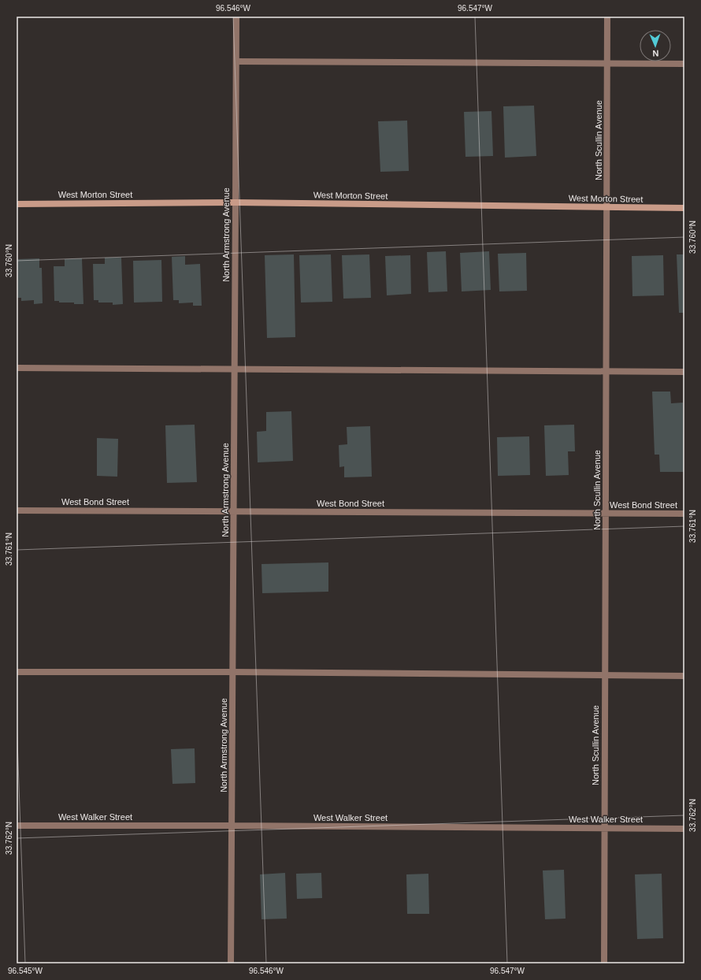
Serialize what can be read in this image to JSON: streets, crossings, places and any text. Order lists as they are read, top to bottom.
{
  "streets": {
    "main road": ["West Morton Street"],
    "street": [
      "North Scullin Avenue",
      "North Armstrong Avenue",
      "West Bond Street",
      "West Walker Street"
    ]
  },
  "crossings": [
    ["North Scullin Avenue", "West Morton Street"],
    ["North Scullin Avenue", "West Bond Street"],
    ["North Scullin Avenue", "West Walker Street"],
    ["West Morton Street", "North Armstrong Avenue"],
    ["North Armstrong Avenue", "West Bond Street"],
    ["North Armstrong Avenue", "West Walker Street"]
  ],
  "north": "bottom",
  "coordinates": [
    "96.546°W",
    "96.547°W",
    "33.760°N",
    "33.761°N",
    "33.762°N",
    "96.545°W"
  ]
}
